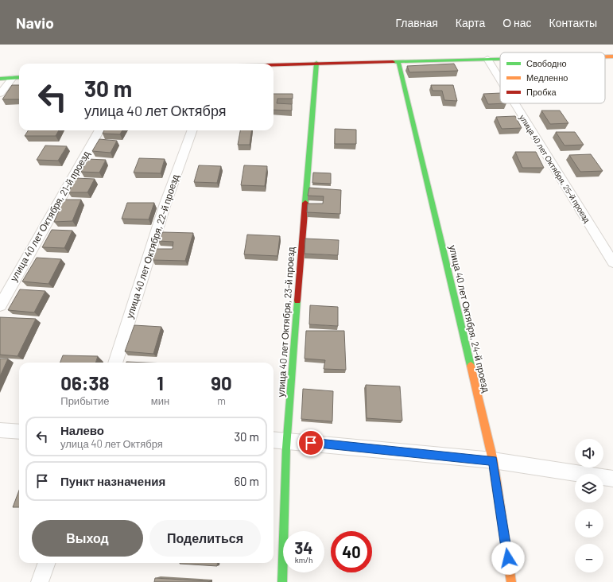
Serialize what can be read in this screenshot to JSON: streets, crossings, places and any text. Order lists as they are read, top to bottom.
{
  "streets": {
    "street": [
      "улица 40 лет Октября, 25-й проезд",
      "улица 40 лет Октября, 21-й проезд",
      "улица 40 лет Октября, 22-й проезд",
      "улица 40 лет Октября, 24-й проезд",
      "улица 40 лет Октября, 23-й проезд"
    ]
  },
  "legend": ["Свободно", "Медленно", "Пробка"],
  "page": {
    "header": "Navio",
    "nav": [
      "Главная",
      "Карта",
      "О нас",
      "Контакты"
    ],
    "turn": ["30 m", "улица 40 лет Октября"],
    "eta": [
      "06:38",
      "Прибытие",
      "1",
      "мин",
      "90",
      "m"
    ],
    "list": [
      {
        "name": "Налево",
        "note": "улица 40 лет Октября",
        "value": "30 m"
      },
      {
        "name": "Пункт назначения",
        "value": "60 m"
      }
    ],
    "map_buttons": ["+", "−"],
    "buttons": ["Выход", "Поделиться"],
    "speed": "34 km/h",
    "limit": "40"
  }
}
